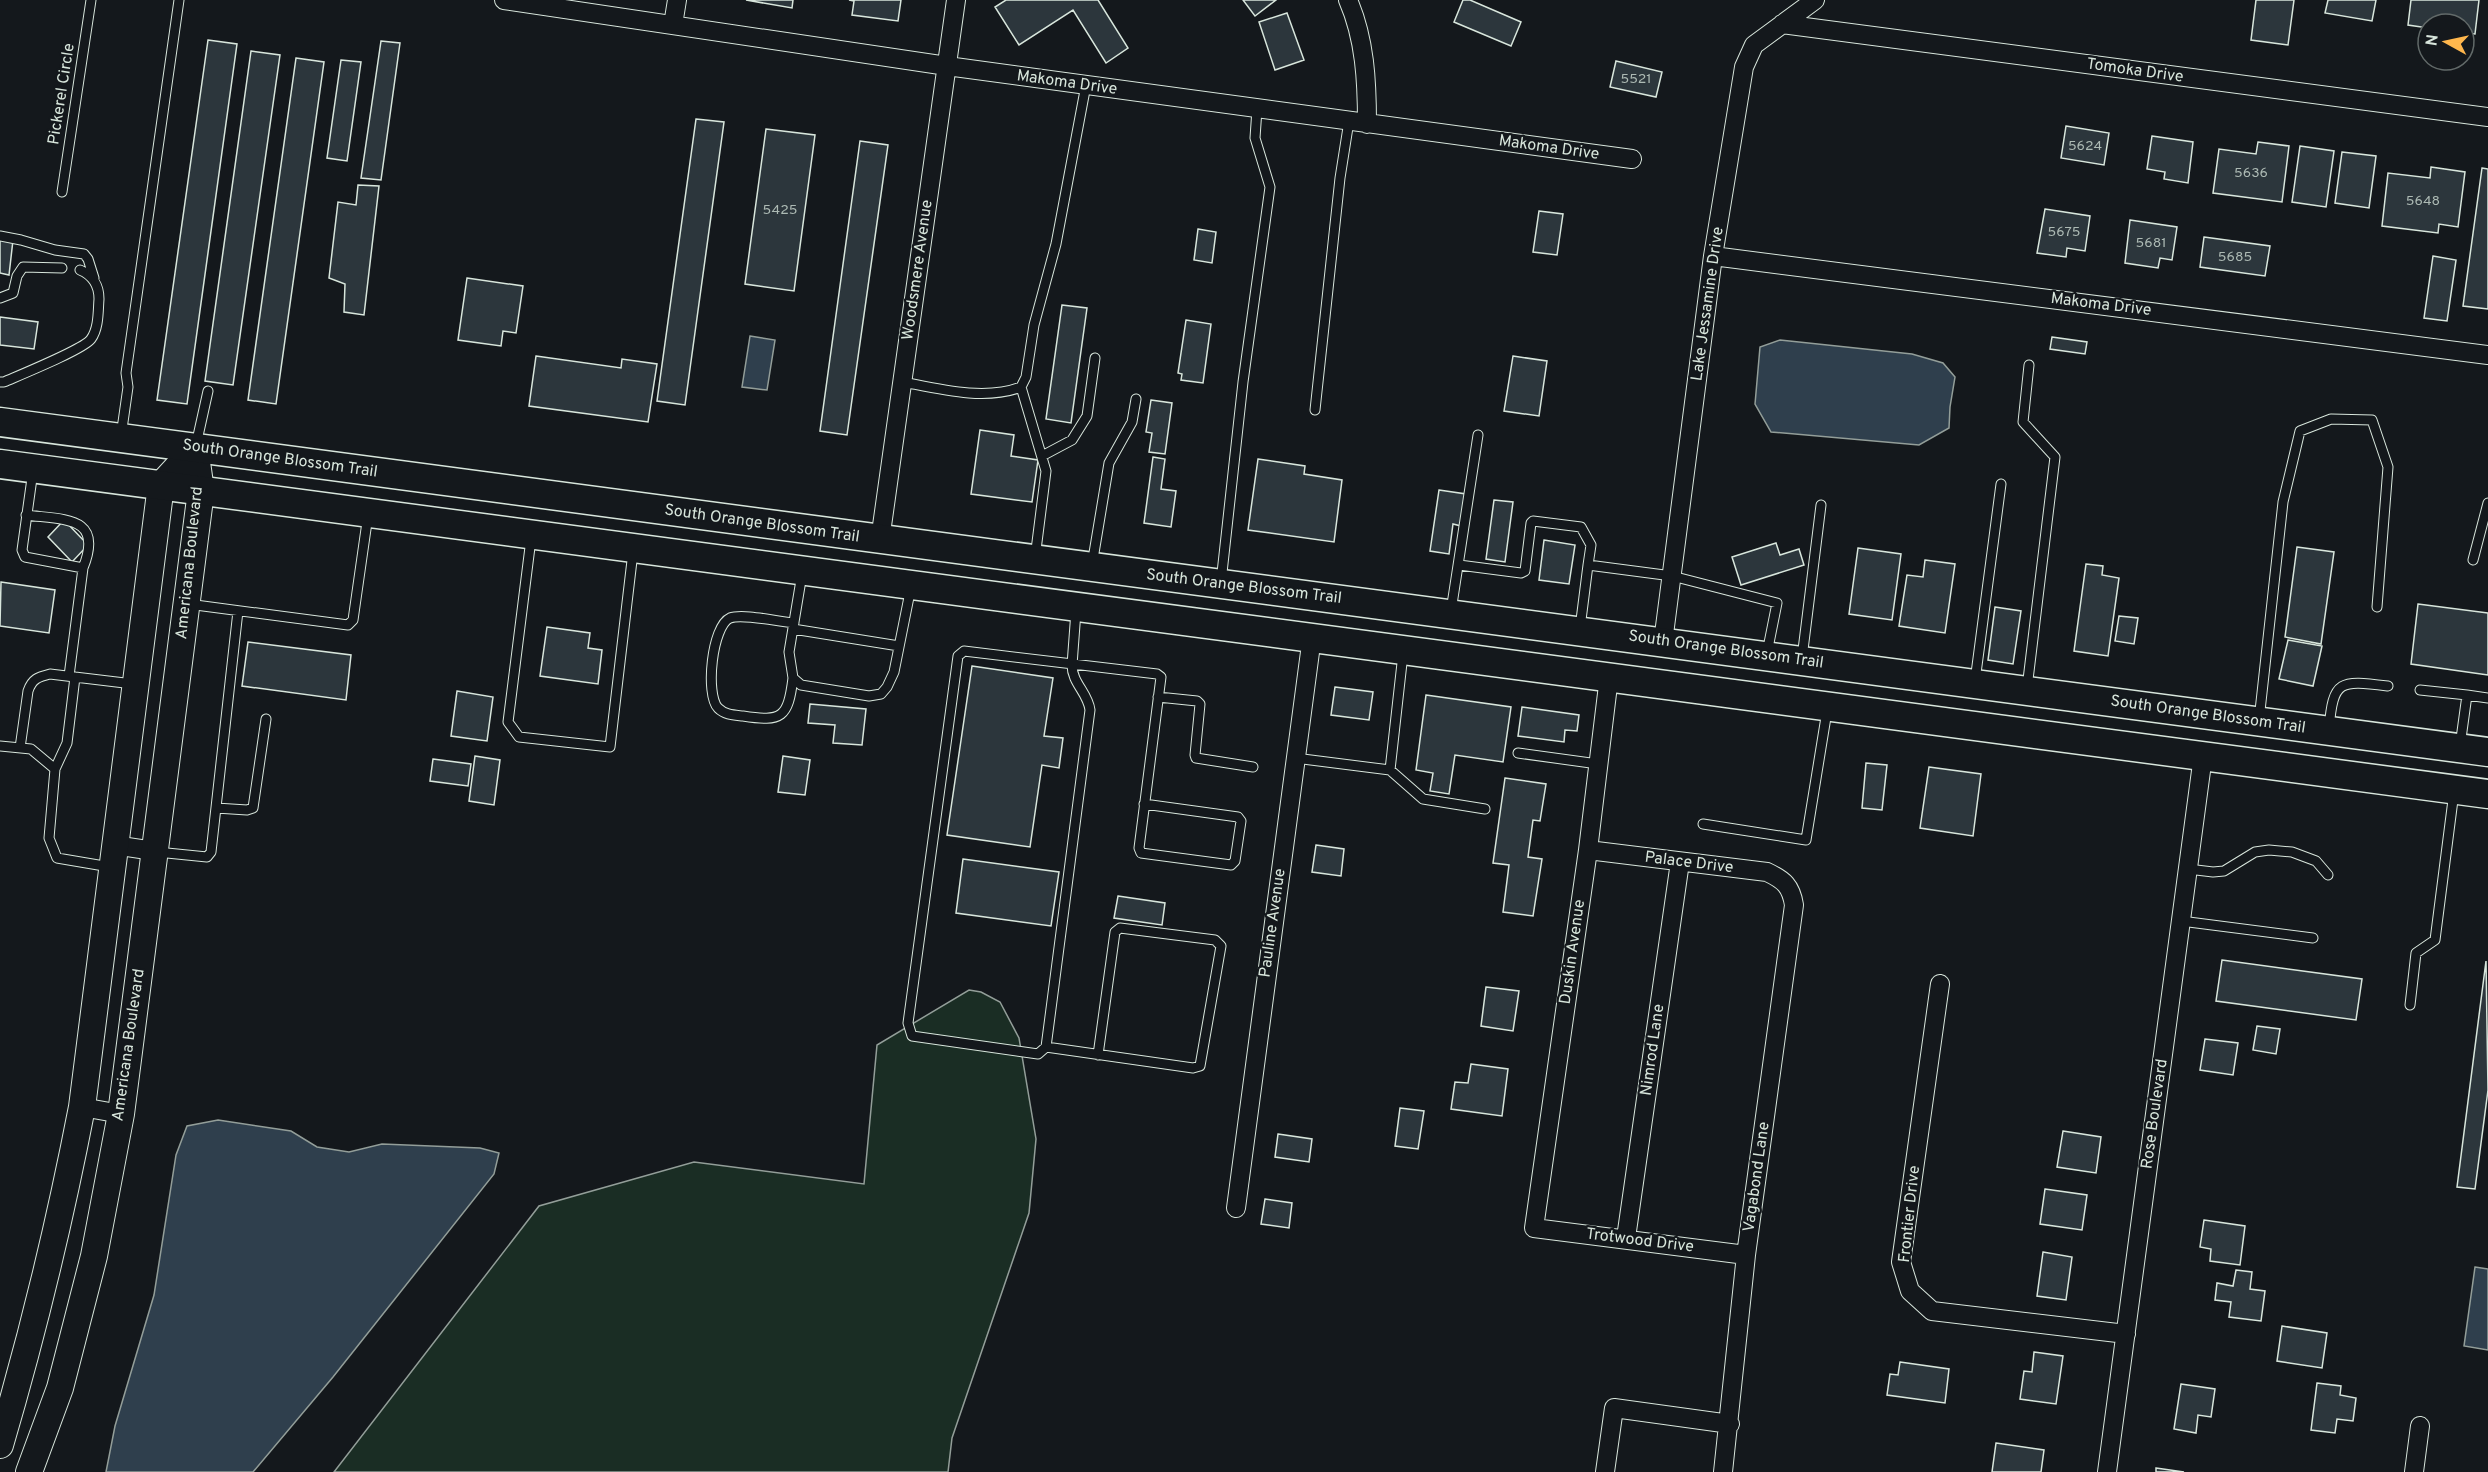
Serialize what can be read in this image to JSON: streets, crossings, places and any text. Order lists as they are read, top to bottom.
{
  "streets": {
    "main road": ["South Orange Blossom Trail", "Americana Boulevard"],
    "street": [
      "Tomoka Drive",
      "Makoma Drive",
      "Woodsmere Avenue",
      "Lake Jessamine Drive",
      "Palace Drive",
      "Pauline Avenue",
      "Duskin Avenue",
      "Nimrod Lane",
      "Rose Boulevard",
      "Vagabond Lane",
      "Frontier Drive",
      "Trotwood Drive"
    ],
    "lane": ["Pickerel Circle"]
  },
  "crossings": [
    ["Tomoka Drive", "Lake Jessamine Drive"],
    ["Makoma Drive", "Woodsmere Avenue"],
    ["Makoma Drive", "Lake Jessamine Drive"],
    ["Woodsmere Avenue", "South Orange Blossom Trail"],
    ["Lake Jessamine Drive", "South Orange Blossom Trail"],
    ["South Orange Blossom Trail", "Americana Boulevard"],
    ["Palace Drive", "Duskin Avenue"],
    ["Palace Drive", "Nimrod Lane"],
    ["Palace Drive", "Vagabond Lane"],
    ["Duskin Avenue", "Trotwood Drive"],
    ["Nimrod Lane", "Trotwood Drive"],
    ["Rose Boulevard", "Frontier Drive"],
    ["Vagabond Lane", "Trotwood Drive"]
  ],
  "house_numbers": [
    "5521",
    "5624",
    "5636",
    "5648",
    "5425",
    "5675",
    "5681",
    "5685"
  ],
  "north": "left"
}
